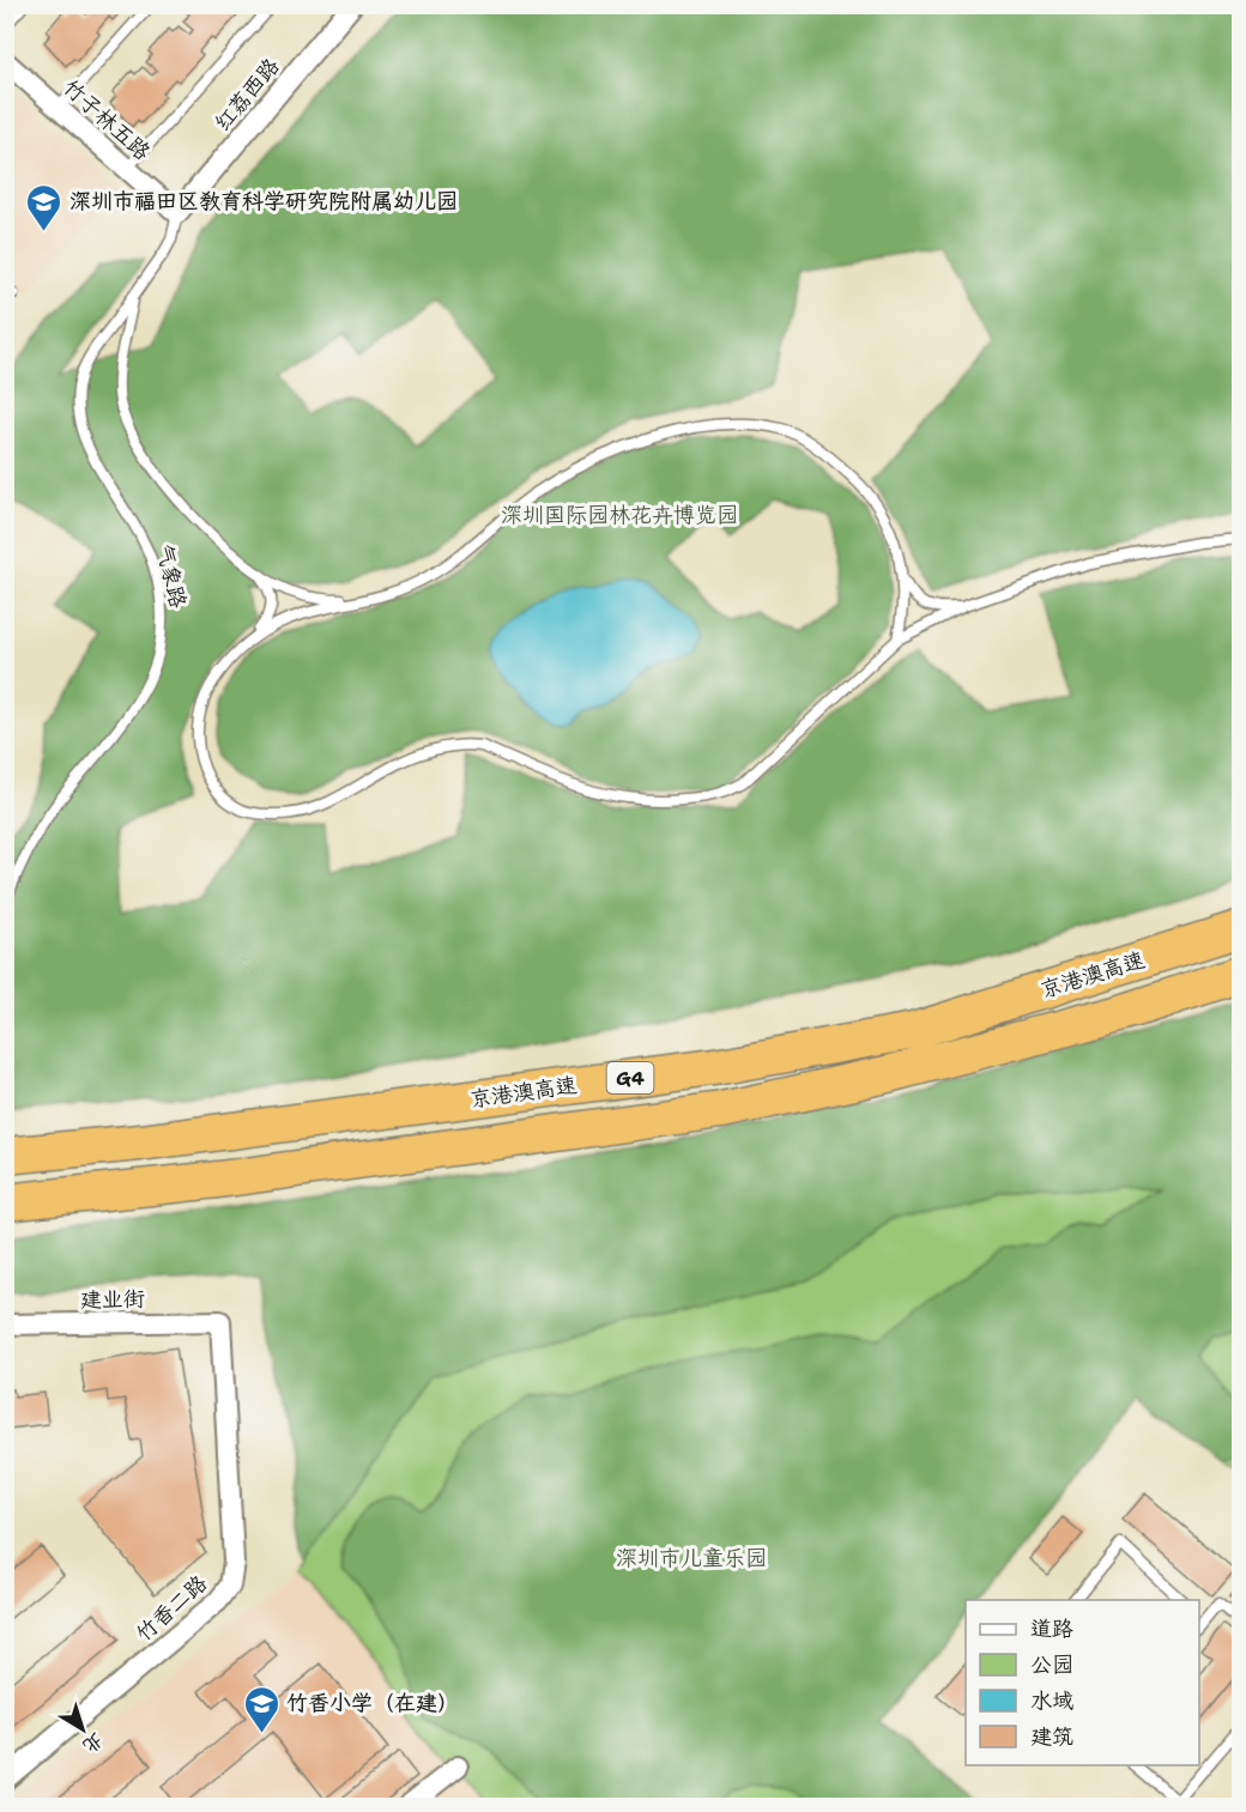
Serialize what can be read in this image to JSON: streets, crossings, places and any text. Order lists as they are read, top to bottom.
{
  "streets": {
    "highway": ["京港澳高速", "G4"],
    "street": [
      "红荔西路",
      "竹子林五路",
      "建业街",
      "竹香二路"
    ],
    "lane": ["气象路"]
  },
  "crossings": [
    ["红荔西路", "竹子林五路"],
    ["红荔西路", "气象路"],
    ["竹子林五路", "气象路"],
    ["建业街", "竹香二路"]
  ],
  "parks": ["深圳国际园林花卉博览园", "深圳市儿童乐园"],
  "places": {
    "school or university": ["深圳市福田区教育科学研究院附属幼儿园", "竹香小学（在建）"]
  },
  "legend": [
    "道路",
    "公园",
    "水域",
    "建筑"
  ],
  "north": "bottom right"
}
